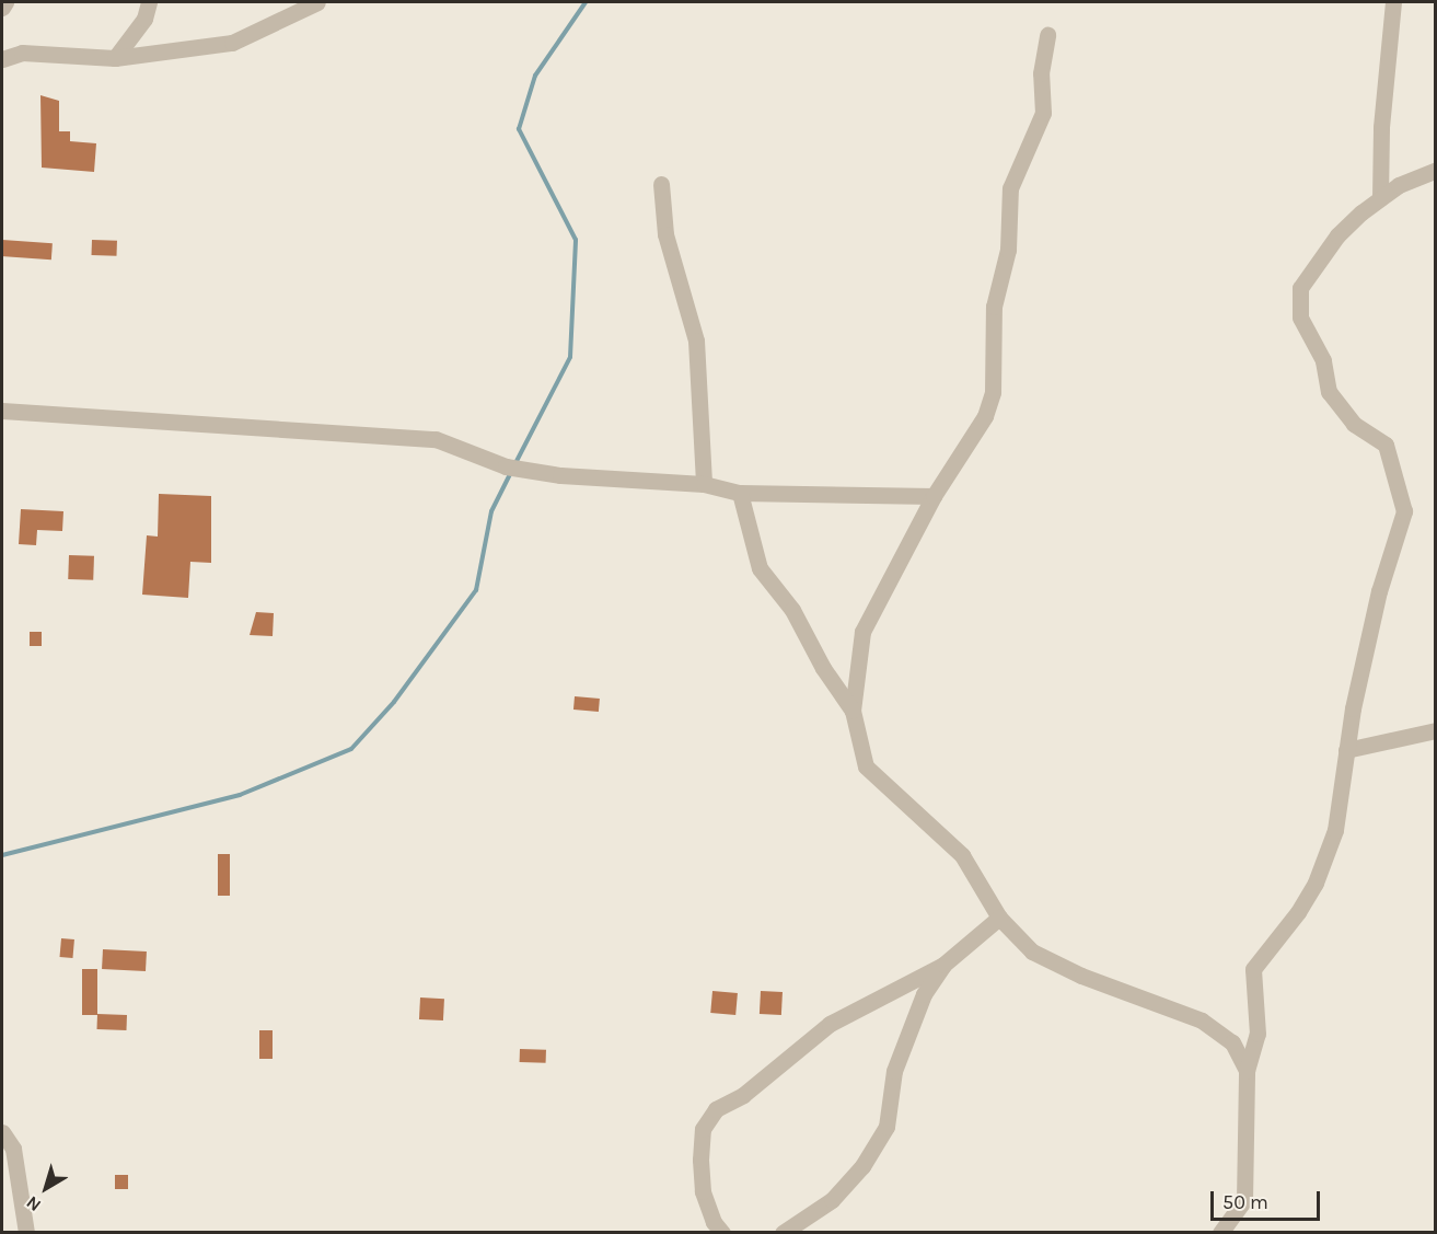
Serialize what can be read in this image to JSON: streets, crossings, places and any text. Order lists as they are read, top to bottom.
{
  "scale_bar": "50 m",
  "north": "bottom left"
}
